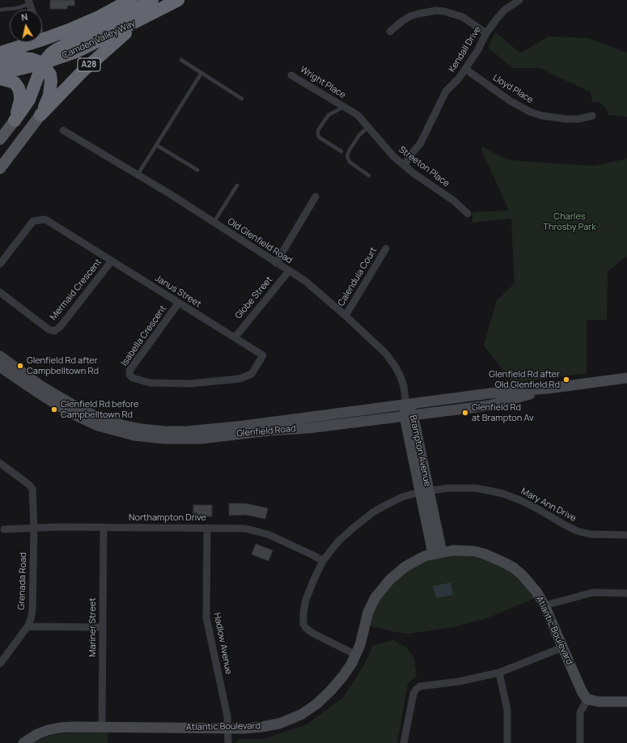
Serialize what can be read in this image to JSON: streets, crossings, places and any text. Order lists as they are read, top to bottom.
{
  "streets": {
    "highway": ["Camden Valley Way", "A28"],
    "main road": ["Glenfield Road", "Brampton Avenue", "Atlantic Boulevard"],
    "street": [
      "Kendall Drive",
      "Wright Place",
      "Lloyd Place",
      "Streeton Place",
      "Old Glenfield Road",
      "Calendula Court",
      "Mermaid Crescent",
      "Janus Street",
      "Globe Street",
      "Isabella Crescent",
      "Mary Ann Drive",
      "Northampton Drive",
      "Grenada Road",
      "Mariner Street",
      "Hadlow Avenue"
    ]
  },
  "crossings": [
    ["Camden Valley Way", "A28"],
    ["Kendall Drive", "Lloyd Place"],
    ["Kendall Drive", "Streeton Place"],
    ["Wright Place", "Streeton Place"],
    ["Old Glenfield Road", "Calendula Court"],
    ["Old Glenfield Road", "Globe Street"],
    ["Old Glenfield Road", "Glenfield Road"],
    ["Old Glenfield Road", "Brampton Avenue"],
    ["Mermaid Crescent", "Janus Street"],
    ["Janus Street", "Globe Street"],
    ["Janus Street", "Isabella Crescent"],
    ["Globe Street", "Isabella Crescent"],
    ["Glenfield Road", "Brampton Avenue"],
    ["Brampton Avenue", "Mary Ann Drive"],
    ["Brampton Avenue", "Atlantic Boulevard"],
    ["Mary Ann Drive", "Northampton Drive"],
    ["Mary Ann Drive", "Atlantic Boulevard"],
    ["Northampton Drive", "Grenada Road"],
    ["Northampton Drive", "Mariner Street"],
    ["Northampton Drive", "Hadlow Avenue"],
    ["Mariner Street", "Atlantic Boulevard"],
    ["Atlantic Boulevard", "Hadlow Avenue"]
  ],
  "parks": ["Charles Throsby Park"],
  "places": [
    "Glenfield Rd after Campbelltown Rd",
    "Glenfield Rd after Old Glenfield Rd",
    "Glenfield Rd before Campbelltown Rd",
    "Glenfield Rd at Brampton Av"
  ],
  "north": "top"
}
